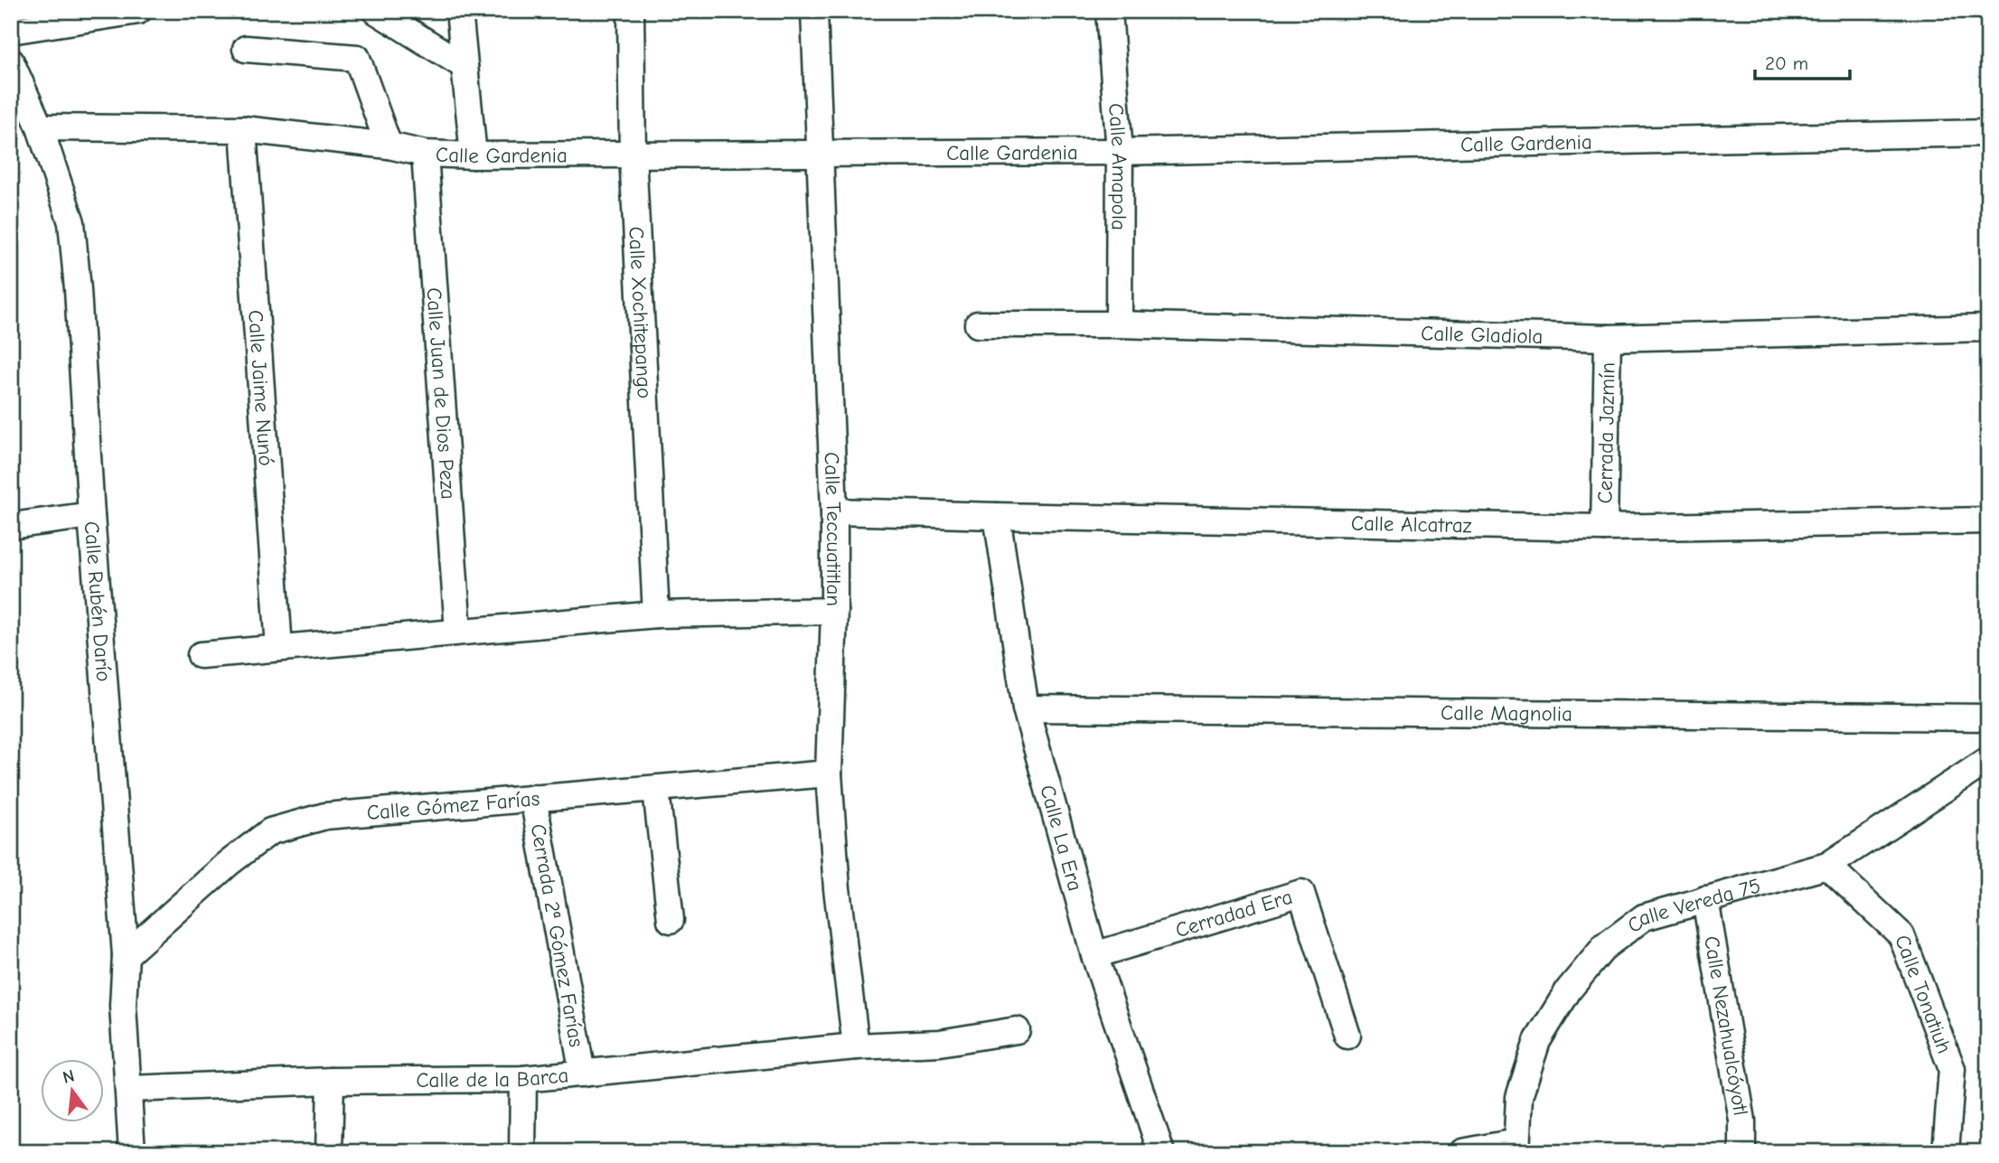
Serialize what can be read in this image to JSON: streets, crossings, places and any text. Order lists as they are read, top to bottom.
{
  "streets": {
    "street": [
      "Calle Gardenia",
      "Calle Amapola",
      "Calle Xochitepango",
      "Calle Gladiola",
      "Calle Jaime Nunó",
      "Calle Juan de Dios Peza",
      "Cerrada Jazmín",
      "Calle Alcatraz",
      "Calle Teccuatitlan",
      "Calle Rubén Darío",
      "Calle Magnolia",
      "Calle Gómez Farías",
      "Calle La Era",
      "Calle Vereda 75",
      "Cerradad Era",
      "Cerrada 2ª Gómez Farías",
      "Calle Tonatiuh",
      "Calle Nezahualcóyotl",
      "Calle de la Barca"
    ]
  },
  "crossings": [
    ["Calle Gardenia", "Calle Amapola"],
    ["Calle Gardenia", "Calle Xochitepango"],
    ["Calle Gardenia", "Calle Jaime Nunó"],
    ["Calle Gardenia", "Calle Juan de Dios Peza"],
    ["Calle Gardenia", "Calle Teccuatitlan"],
    ["Calle Gardenia", "Calle Rubén Darío"],
    ["Calle Amapola", "Calle Gladiola"],
    ["Calle Gladiola", "Cerrada Jazmín"],
    ["Cerrada Jazmín", "Calle Alcatraz"],
    ["Calle Alcatraz", "Calle Teccuatitlan"],
    ["Calle Alcatraz", "Calle La Era"],
    ["Calle Teccuatitlan", "Calle Gómez Farías"],
    ["Calle Teccuatitlan", "Calle de la Barca"],
    ["Calle Rubén Darío", "Calle Gómez Farías"],
    ["Calle Rubén Darío", "Calle de la Barca"],
    ["Calle Magnolia", "Calle La Era"],
    ["Calle Gómez Farías", "Cerrada 2ª Gómez Farías"],
    ["Calle La Era", "Cerradad Era"],
    ["Calle Vereda 75", "Calle Tonatiuh"],
    ["Calle Vereda 75", "Calle Nezahualcóyotl"],
    ["Cerrada 2ª Gómez Farías", "Calle de la Barca"]
  ],
  "scale_bar": "20 m",
  "north": "top"
}
